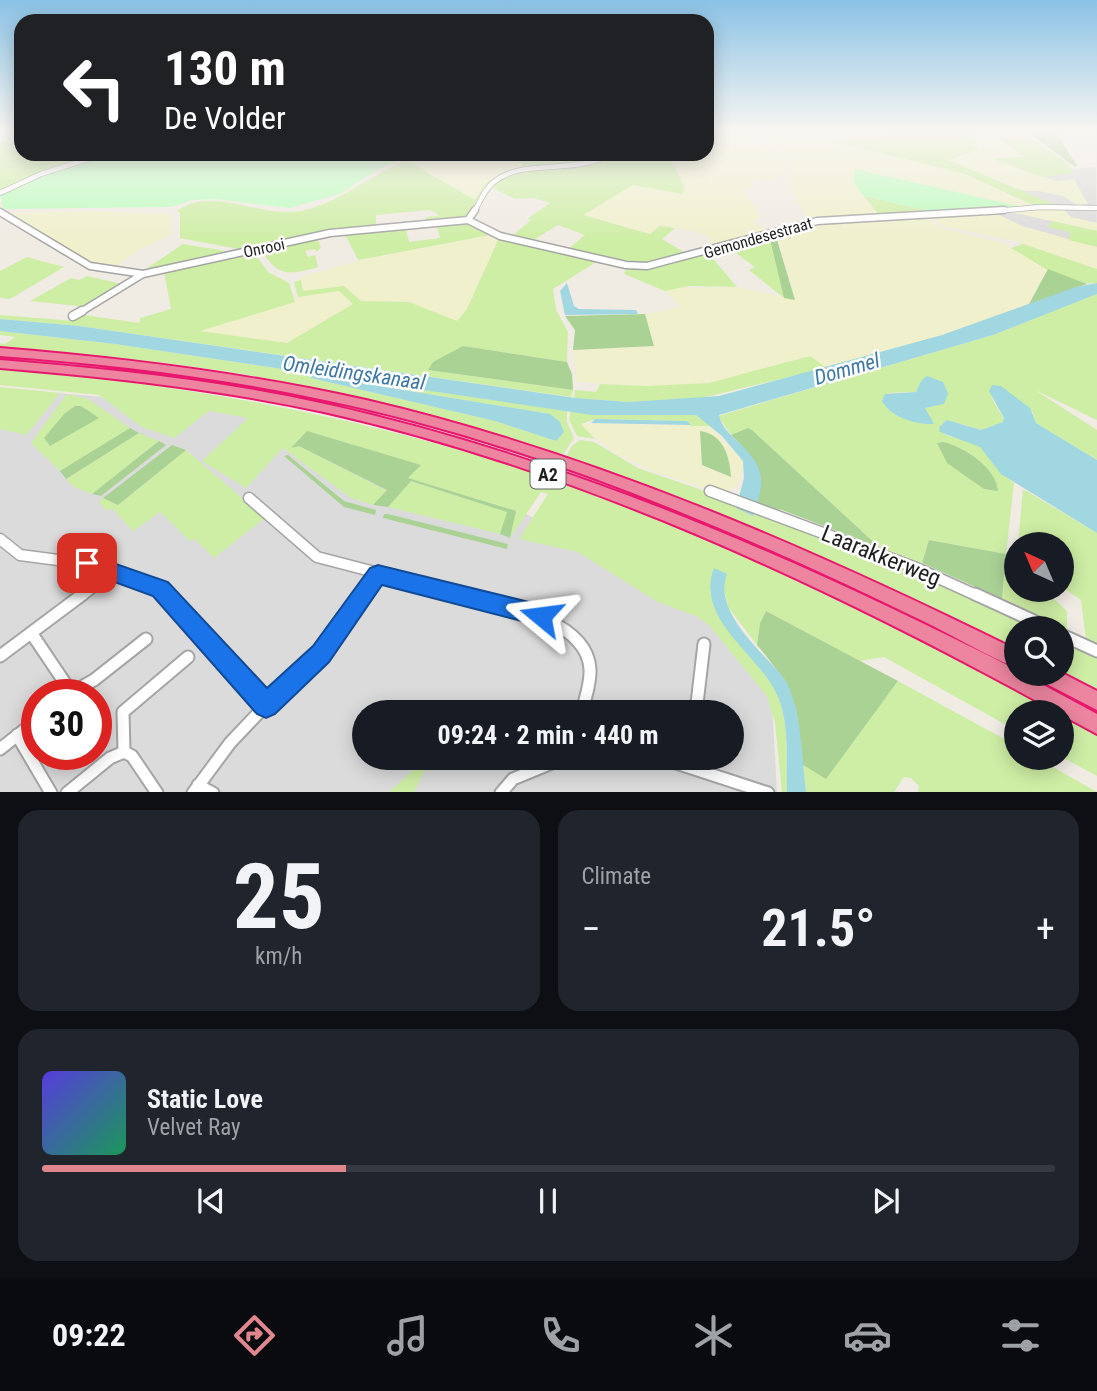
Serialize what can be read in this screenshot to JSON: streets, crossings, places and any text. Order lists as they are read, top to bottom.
{
  "streets": {
    "highway": ["A2"],
    "street": ["Gemondesestraat", "Onrooi", "Laarakkerweg"]
  },
  "crossings": [
    ["Gemondesestraat", "Onrooi"]
  ],
  "water": ["Dommel", "Omleidingskanaal"],
  "north": "top left",
  "page": {
    "turn": ["130 m", "De Volder"],
    "limit": "30",
    "trip": "09:24 · 2 min · 440 m",
    "tile": [
      ["25", "km/h"],
      "Climate"
    ],
    "heat": ["−", "21.5°", "+"],
    "song": ["Static Love", "Velvet Ray"],
    "tabs": "09:22"
  }
}
